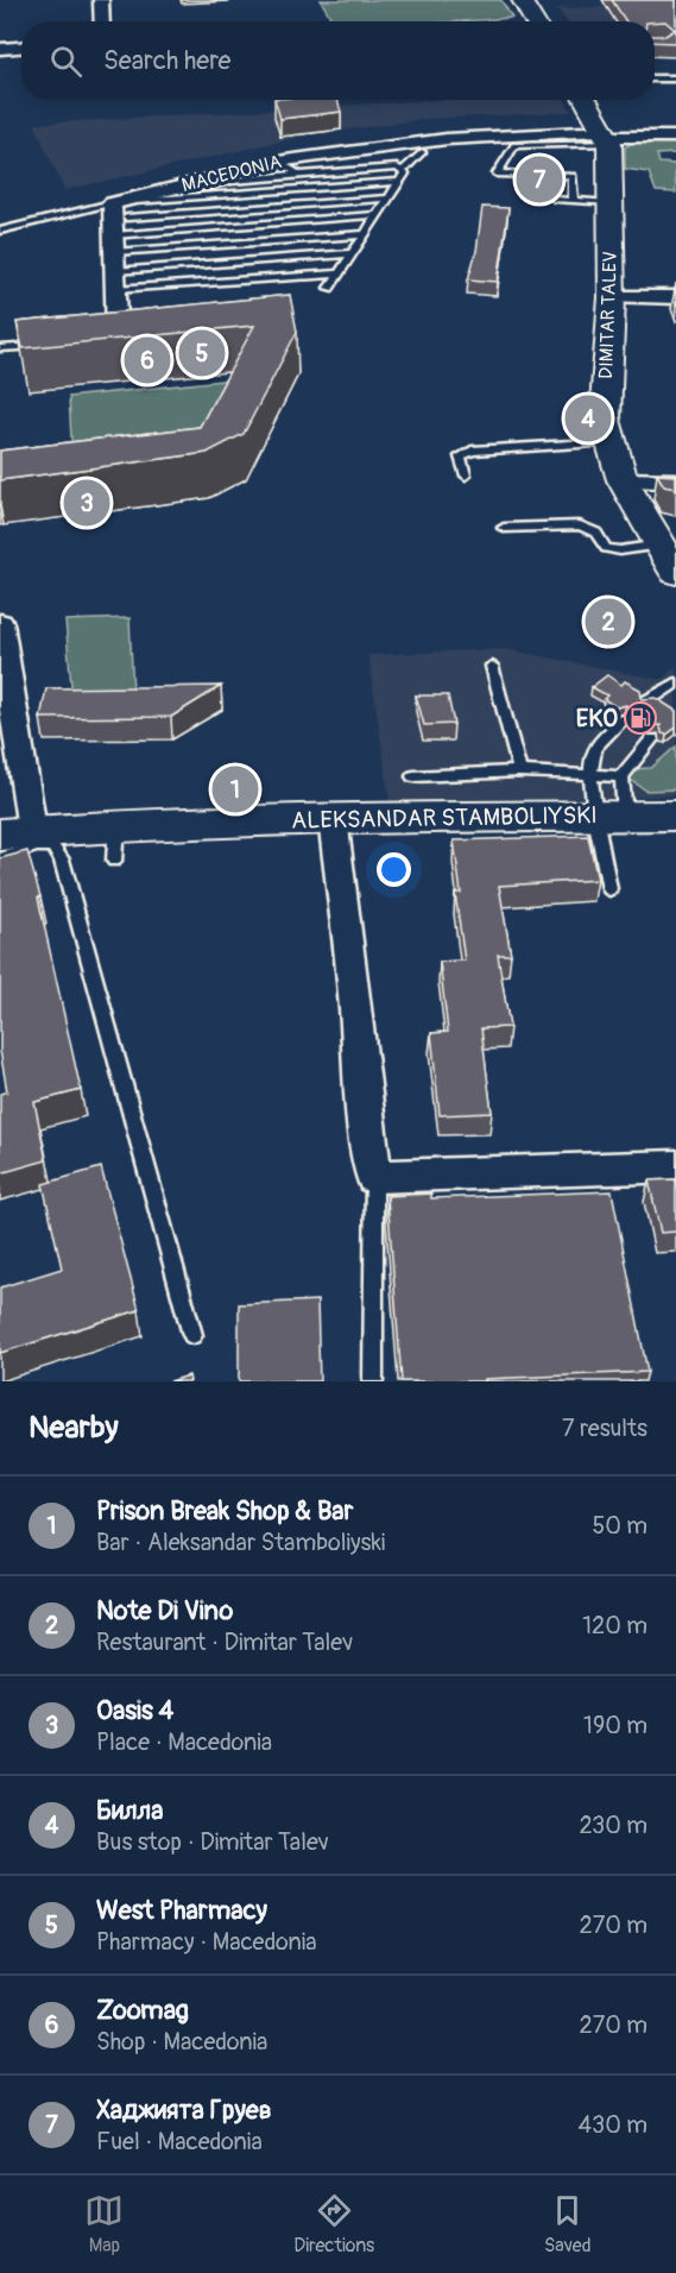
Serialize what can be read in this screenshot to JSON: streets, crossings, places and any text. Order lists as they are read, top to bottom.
{
  "streets": {
    "street": ["MACEDONIA", "DIMITAR TALEV", "ALEKSANDAR STAMBOLIYSKI"]
  },
  "crossings": [
    ["MACEDONIA", "DIMITAR TALEV"]
  ],
  "places": {
    "fuel station": ["EKO"]
  },
  "page": {
    "search": "Search here",
    "pins": [
      "7",
      "5",
      "6",
      "4",
      "3",
      "2",
      "1"
    ],
    "heading": ["Nearby", "7 results"],
    "list": [
      {
        "mark": "1",
        "name": "Prison Break Shop & Bar",
        "note": "Bar · Aleksandar Stamboliyski",
        "value": "50 m"
      },
      {
        "mark": "2",
        "name": "Note Di Vino",
        "note": "Restaurant · Dimitar Talev",
        "value": "120 m"
      },
      {
        "mark": "3",
        "name": "Oasis 4",
        "note": "Place · Macedonia",
        "value": "190 m"
      },
      {
        "mark": "4",
        "name": "Билла",
        "note": "Bus stop · Dimitar Talev",
        "value": "230 m"
      },
      {
        "mark": "5",
        "name": "West Pharmacy",
        "note": "Pharmacy · Macedonia",
        "value": "270 m"
      },
      {
        "mark": "6",
        "name": "Zoomag",
        "note": "Shop · Macedonia",
        "value": "270 m"
      },
      {
        "mark": "7",
        "name": "Хаджията Груев",
        "note": "Fuel · Macedonia",
        "value": "430 m"
      }
    ],
    "nav": ["Map", "Directions", "Saved"]
  }
}
